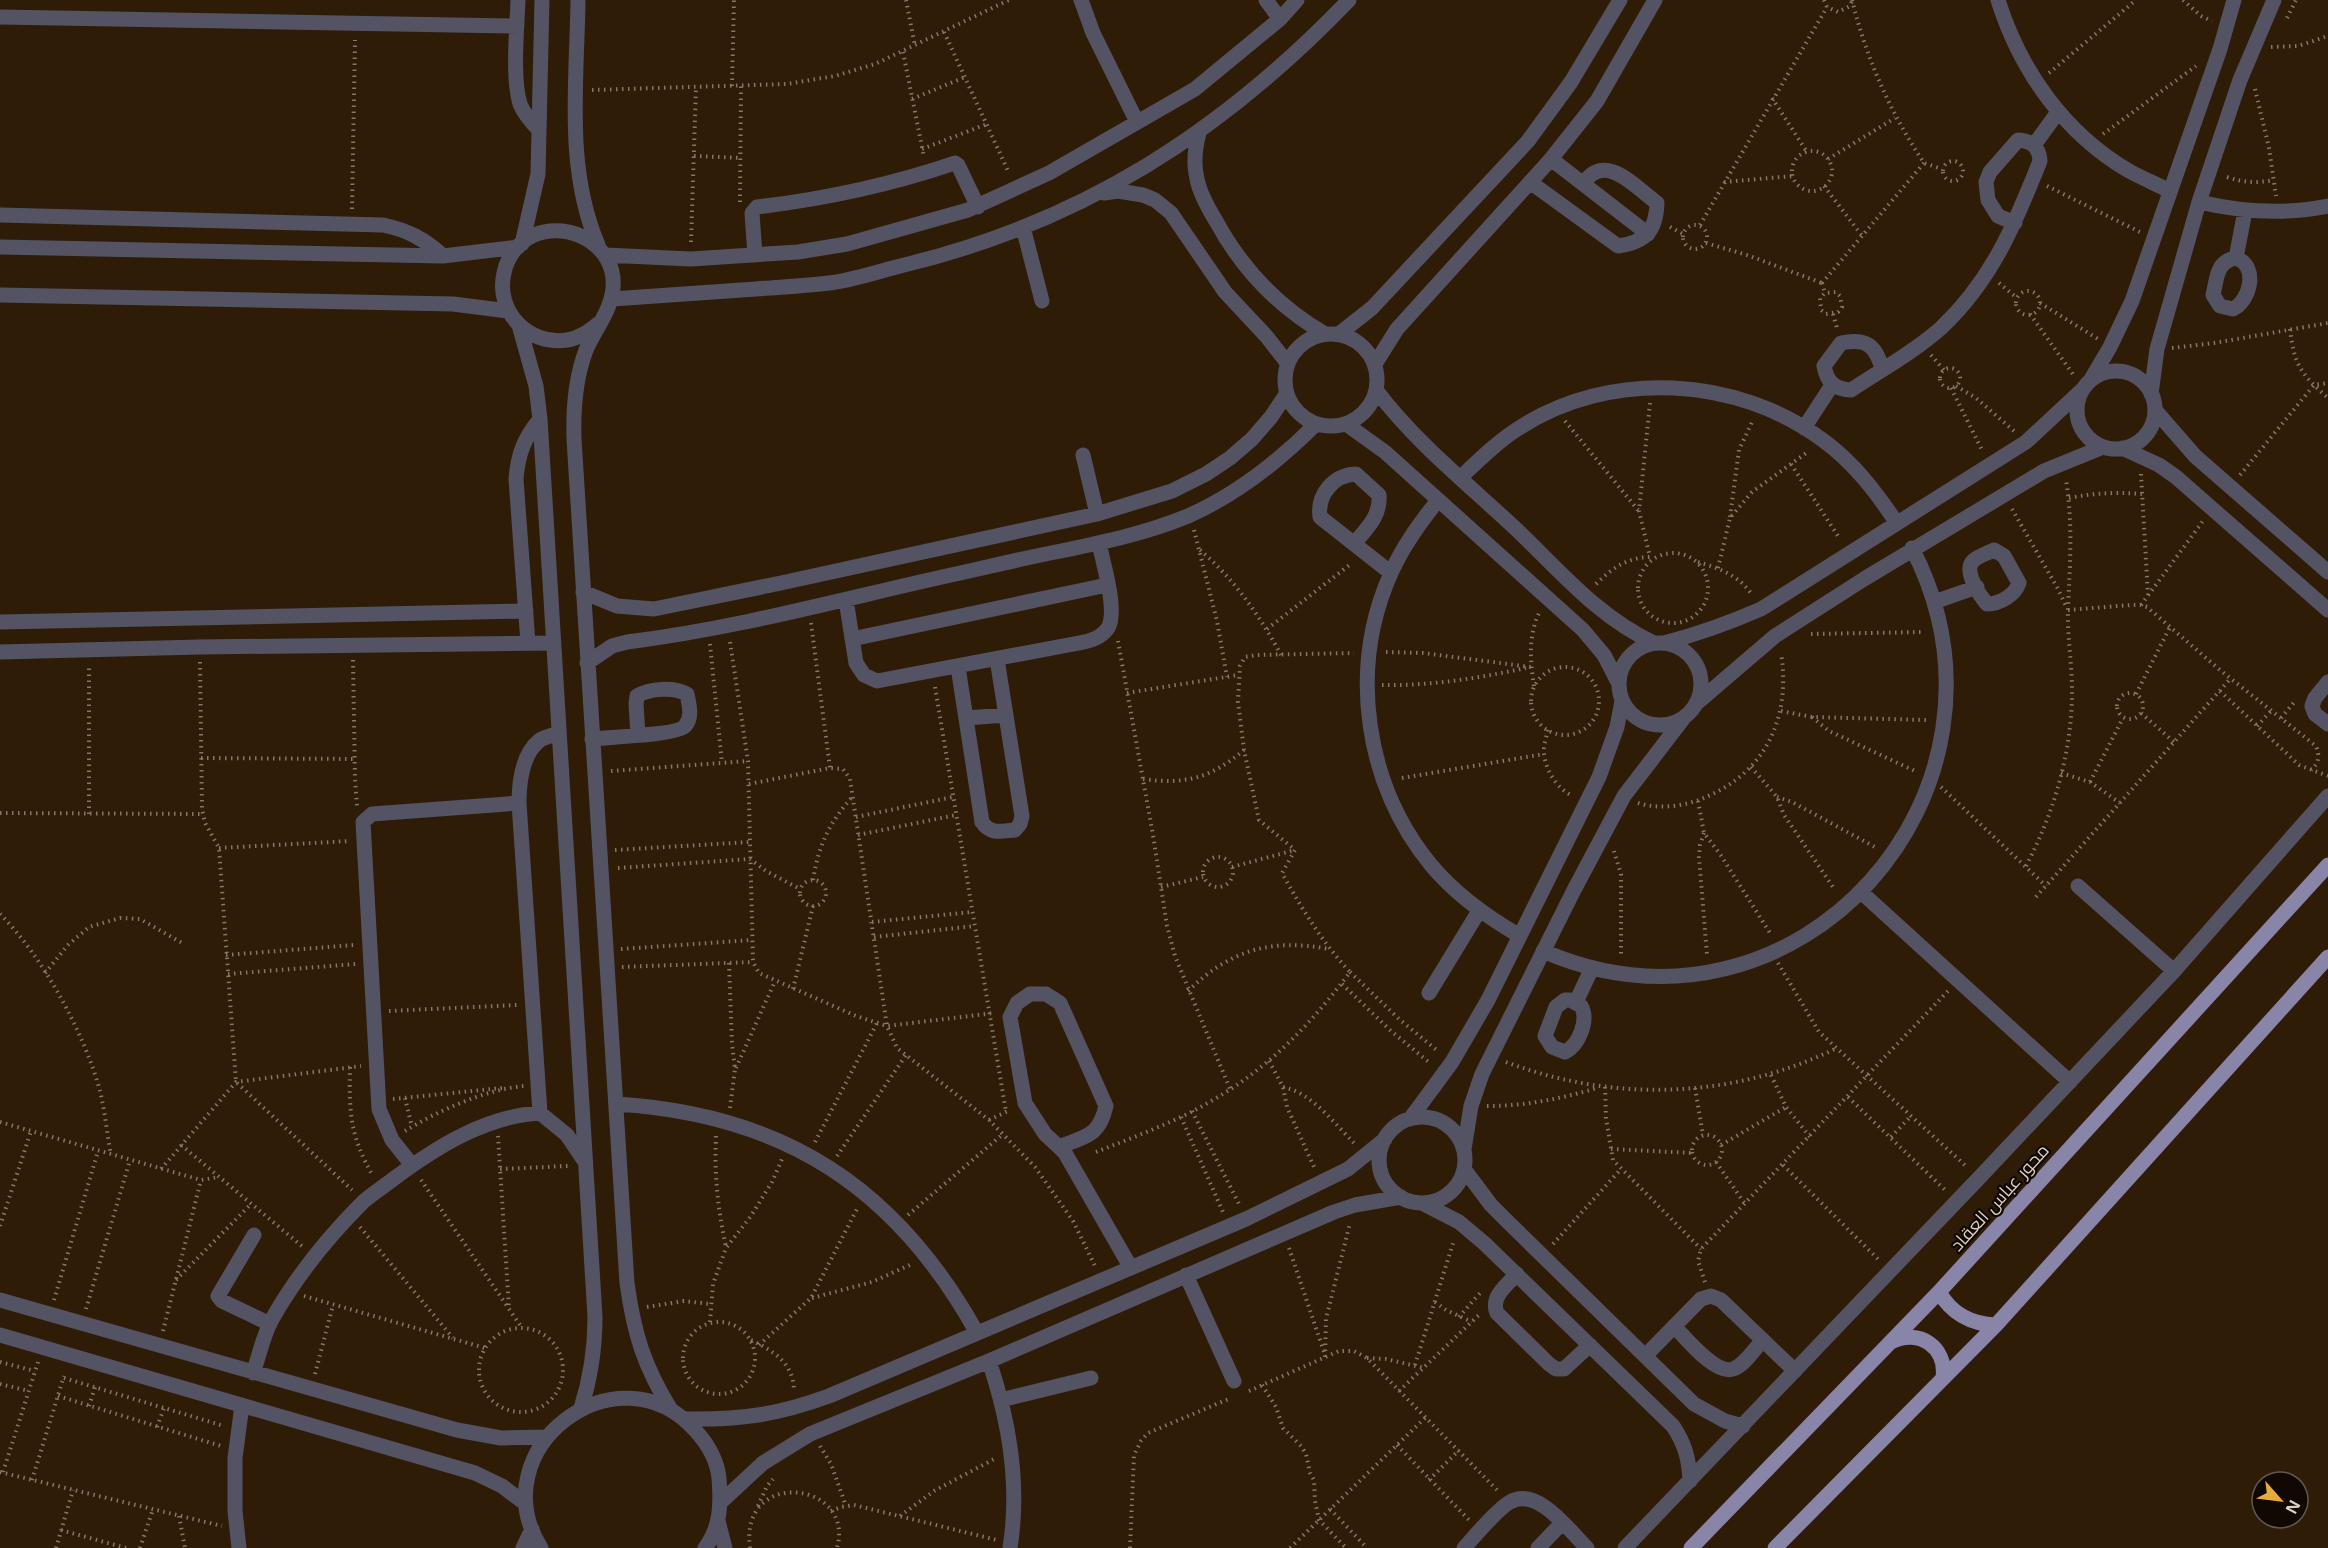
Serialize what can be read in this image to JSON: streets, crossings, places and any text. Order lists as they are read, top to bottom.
{
  "streets": {
    "main road": ["محور عباس العقاد"]
  },
  "north": "bottom right"
}
